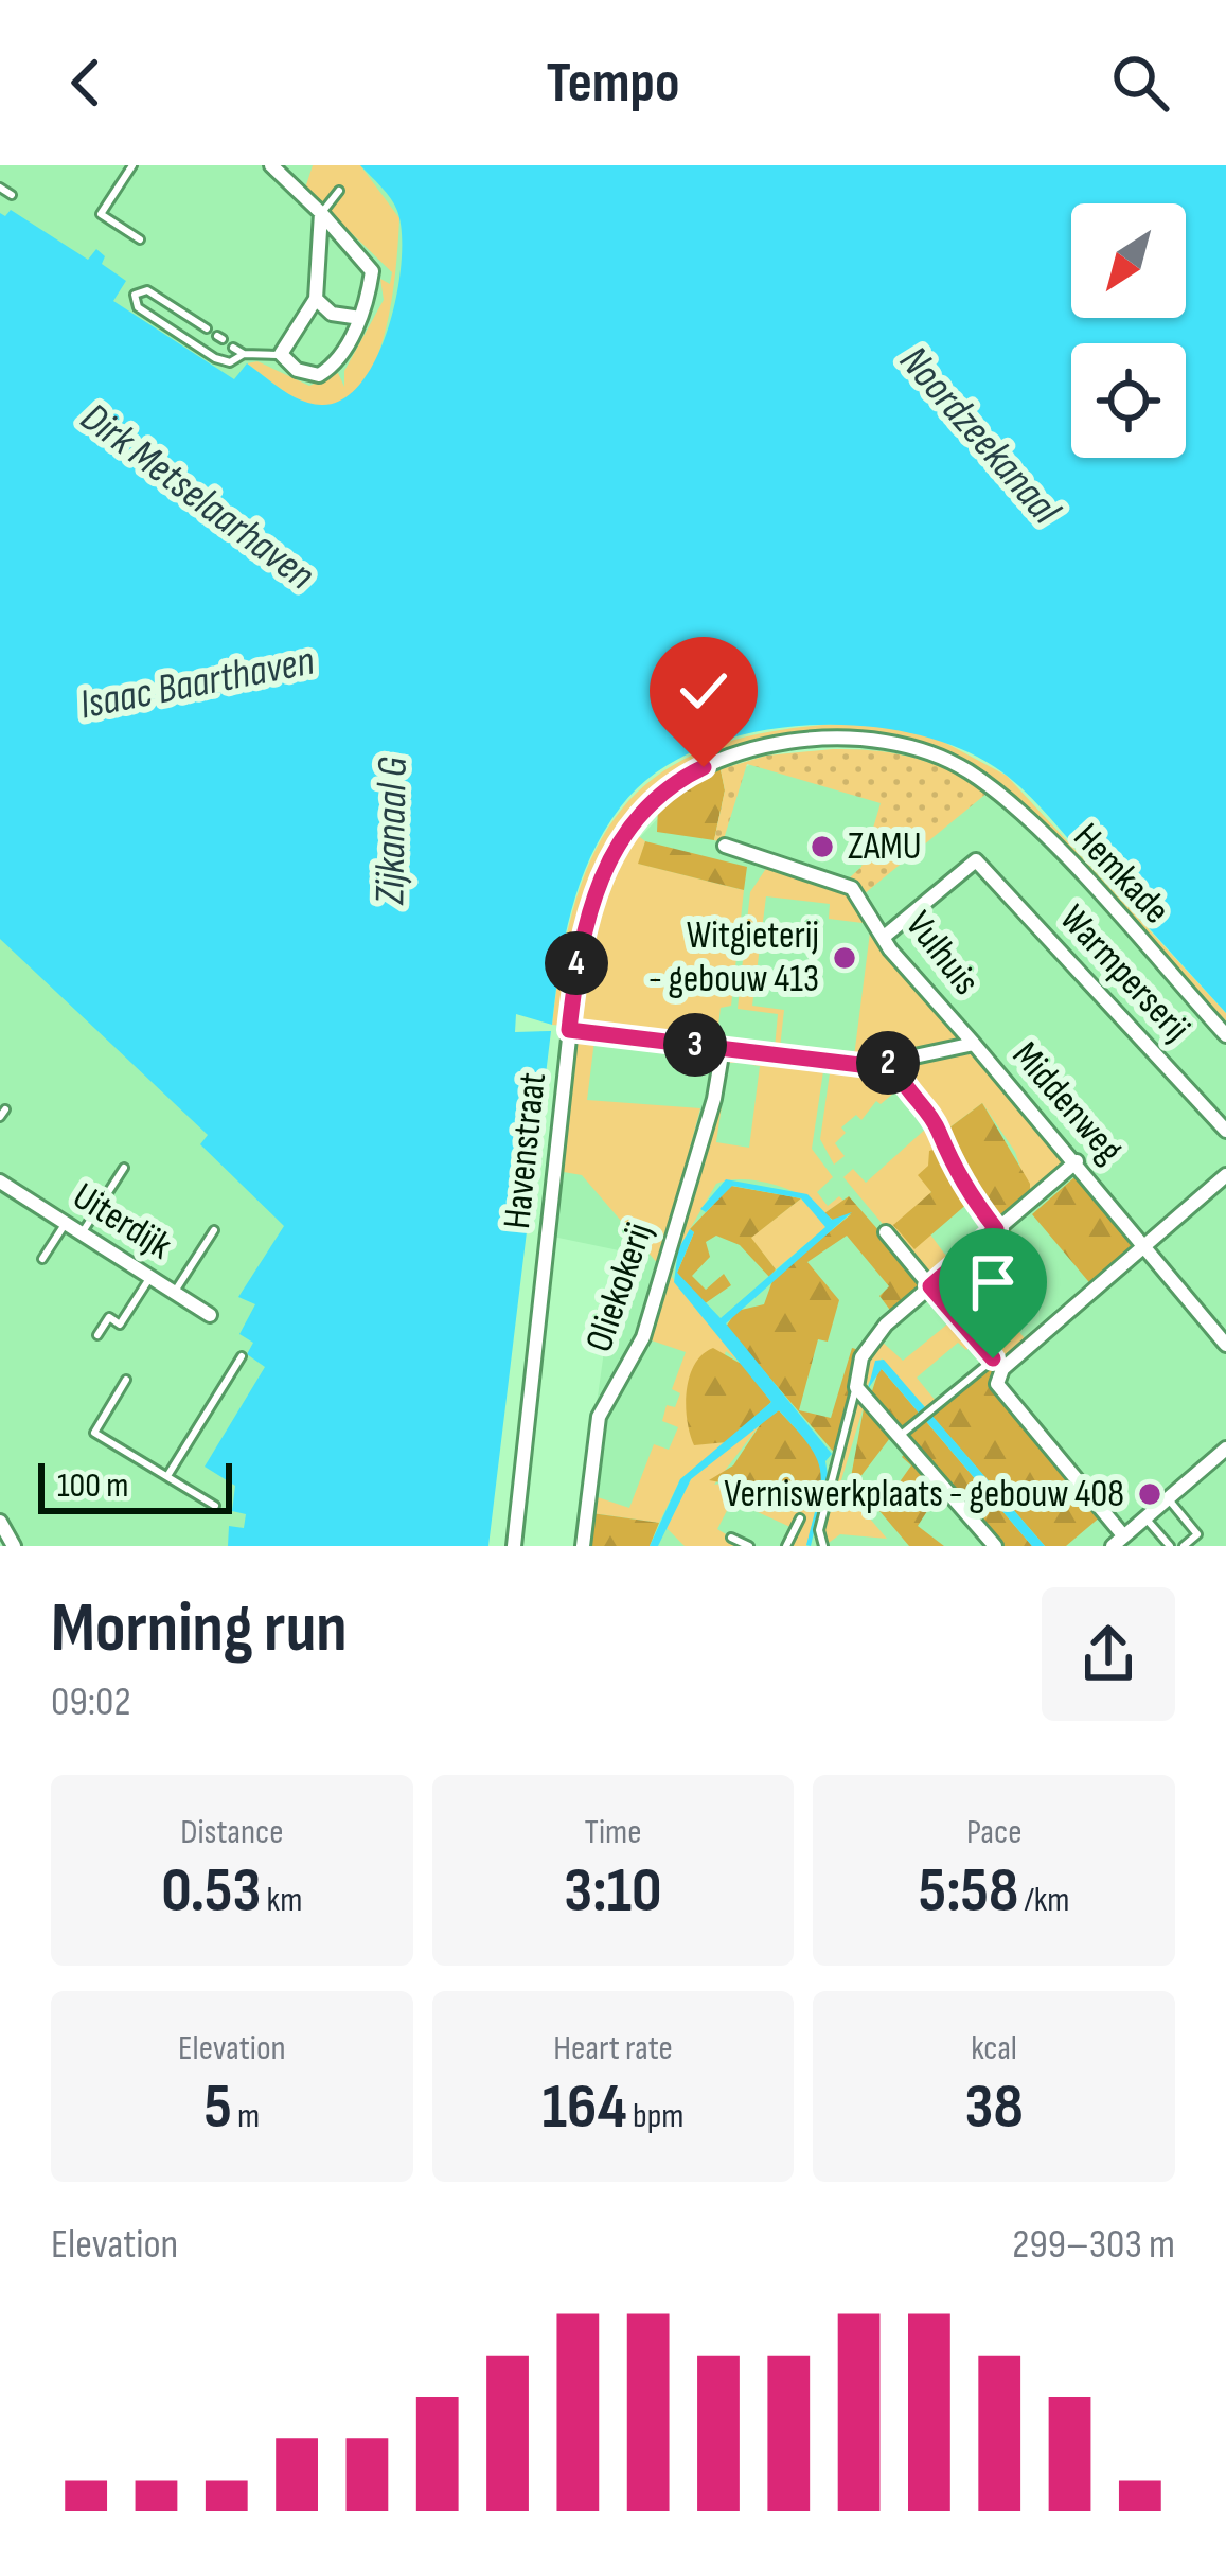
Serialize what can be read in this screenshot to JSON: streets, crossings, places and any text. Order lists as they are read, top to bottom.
{
  "streets": {
    "street": [
      "Hemkade",
      "Vulhuis",
      "Warmperserij",
      "Middenweg",
      "Havenstraat",
      "Uiterdijk",
      "Oliekokerij"
    ]
  },
  "crossings": [
    ["Hemkade", "Havenstraat"],
    ["Vulhuis", "Warmperserij"],
    ["Vulhuis", "Middenweg"],
    ["Middenweg", "Havenstraat"],
    ["Middenweg", "Oliekokerij"]
  ],
  "water": [
    "Noordzeekanaal",
    "Dirk Metselaarhaven",
    "Isaac Baarthaven",
    "Zijkanaal G"
  ],
  "places": ["ZAMU", "Witgieterij - gebouw 413", "Verniswerkplaats - gebouw 408"],
  "scale_bar": "100 m",
  "north": "bottom left",
  "page": {
    "header": "Tempo",
    "pins": ["4", "3", "2"],
    "scale": "100 m",
    "heading": ["Morning run", "09:02"],
    "stats": [
      ["Distance", "0.53 km"],
      ["Time", "3:10"],
      ["Pace", "5:58 /km"],
      ["Elevation", "5 m"],
      ["Heart rate", "164 bpm"],
      ["kcal", "38"]
    ],
    "chart": ["Elevation", "299–303 m"]
  }
}
